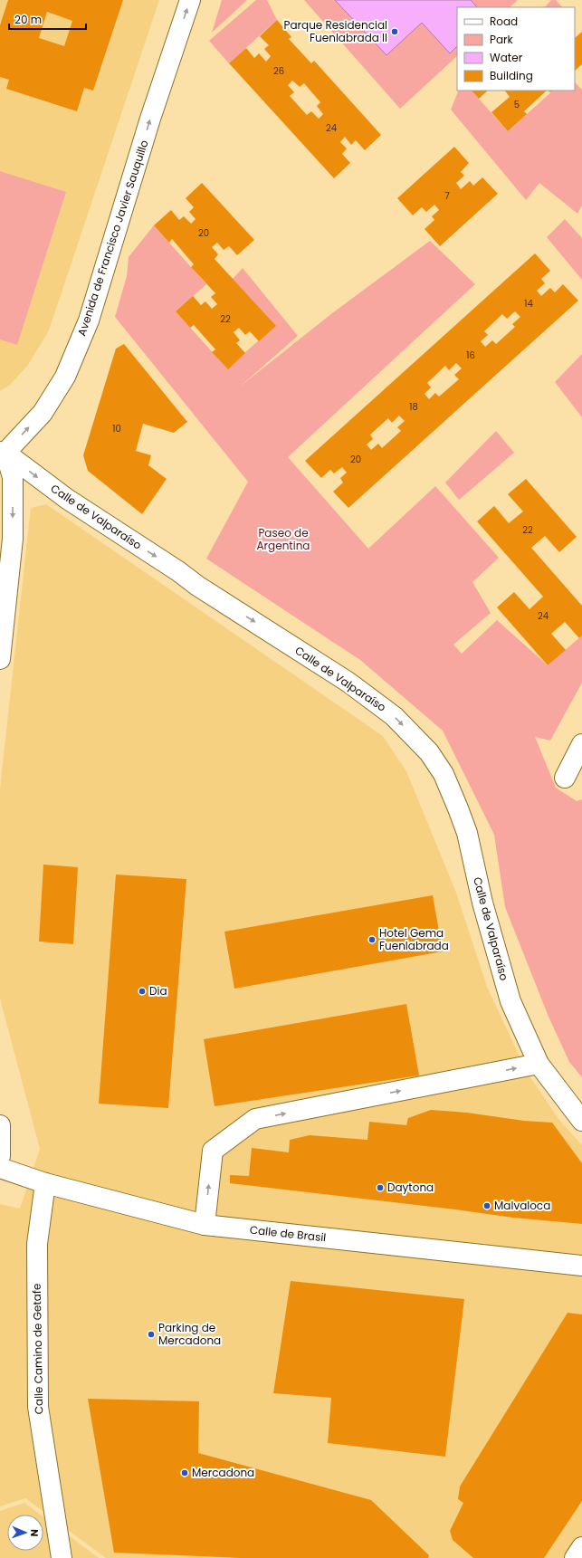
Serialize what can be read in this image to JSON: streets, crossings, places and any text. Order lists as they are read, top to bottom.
{
  "streets": {
    "street": [
      "Avenida de Francisco Javier Sauquillo",
      "Calle de Valparaíso",
      "Calle de Brasil",
      "Calle Camino de Getafe"
    ]
  },
  "crossings": [
    ["Avenida de Francisco Javier Sauquillo", "Calle de Valparaíso"],
    ["Calle de Brasil", "Calle Camino de Getafe"]
  ],
  "one_way": ["Avenida de Francisco Javier Sauquillo", "Calle de Valparaíso"],
  "parks": ["Paseo de Argentina"],
  "places": [
    "Parque Residencial Fuenlabrada II",
    "Hotel Gema Fuenlabrada",
    "Dia",
    "Daytona",
    "Malvaloca",
    "Parking de Mercadona",
    "Mercadona"
  ],
  "house_numbers": [
    "26",
    "5",
    "24",
    "7",
    "20",
    "14",
    "22",
    "16",
    "18",
    "10",
    "20",
    "22",
    "24"
  ],
  "legend": [
    "Road",
    "Park",
    "Water",
    "Building"
  ],
  "scale_bar": "20 m",
  "north": "right"
}
